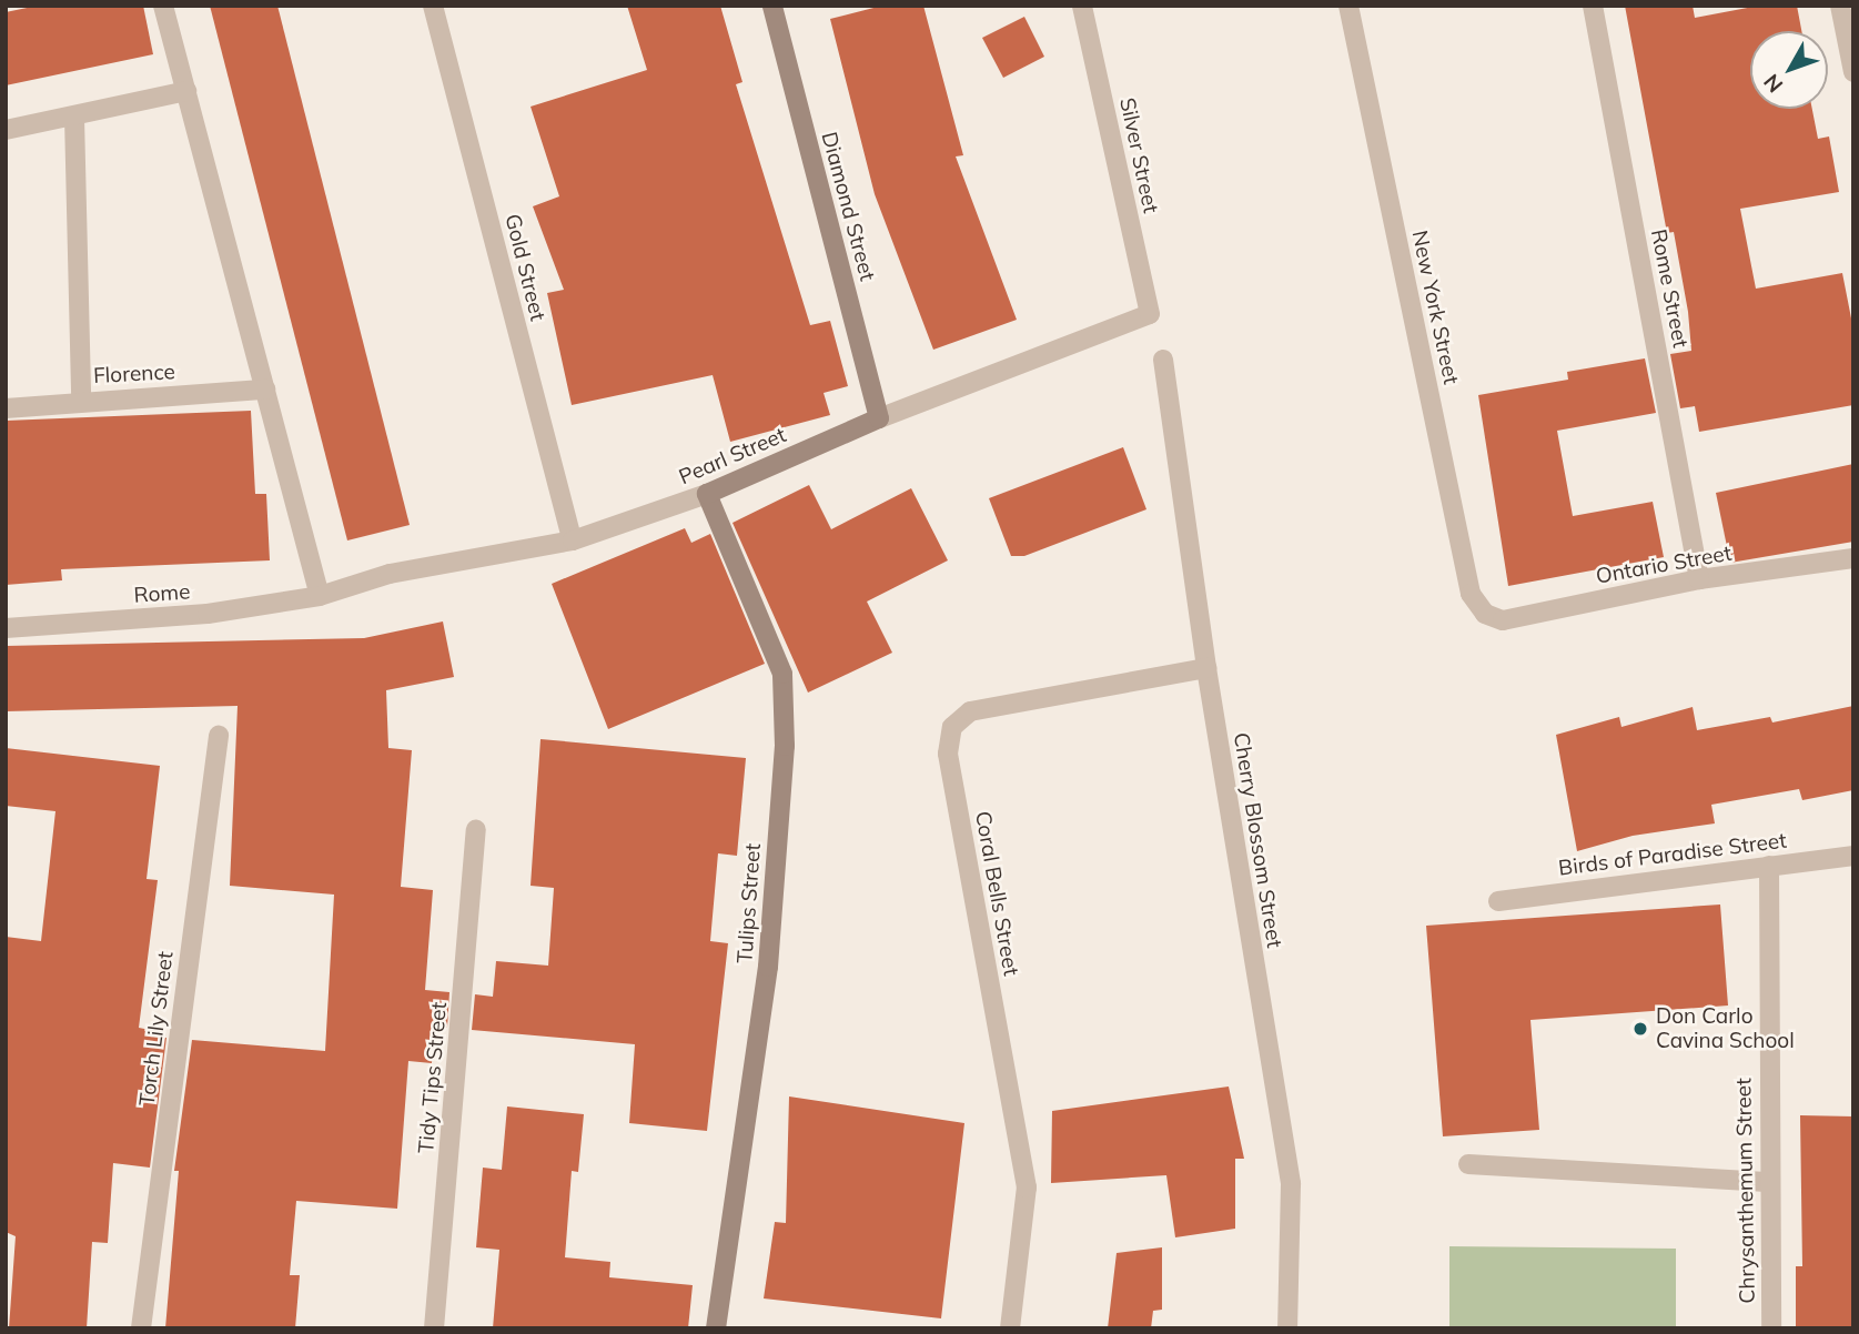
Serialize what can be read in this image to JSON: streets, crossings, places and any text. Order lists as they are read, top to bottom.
{
  "streets": {
    "street": [
      "Silver Street",
      "Diamond Street",
      "Gold Street",
      "Rome Street",
      "New York Street",
      "Florence",
      "Pearl Street",
      "Ontario Street",
      "Rome",
      "Cherry Blossom Street",
      "Birds of Paradise Street",
      "Coral Bells Street",
      "Tulips Street",
      "Torch Lily Street",
      "Tidy Tips Street",
      "Chrysanthemum Street"
    ]
  },
  "crossings": [
    ["Silver Street", "Pearl Street"],
    ["Diamond Street", "Pearl Street"],
    ["Gold Street", "Pearl Street"],
    ["Rome Street", "Ontario Street"],
    ["New York Street", "Ontario Street"],
    ["Pearl Street", "Rome"],
    ["Pearl Street", "Tulips Street"],
    ["Cherry Blossom Street", "Coral Bells Street"],
    ["Birds of Paradise Street", "Chrysanthemum Street"]
  ],
  "places": ["Don Carlo Cavina School"],
  "north": "bottom left"
}
